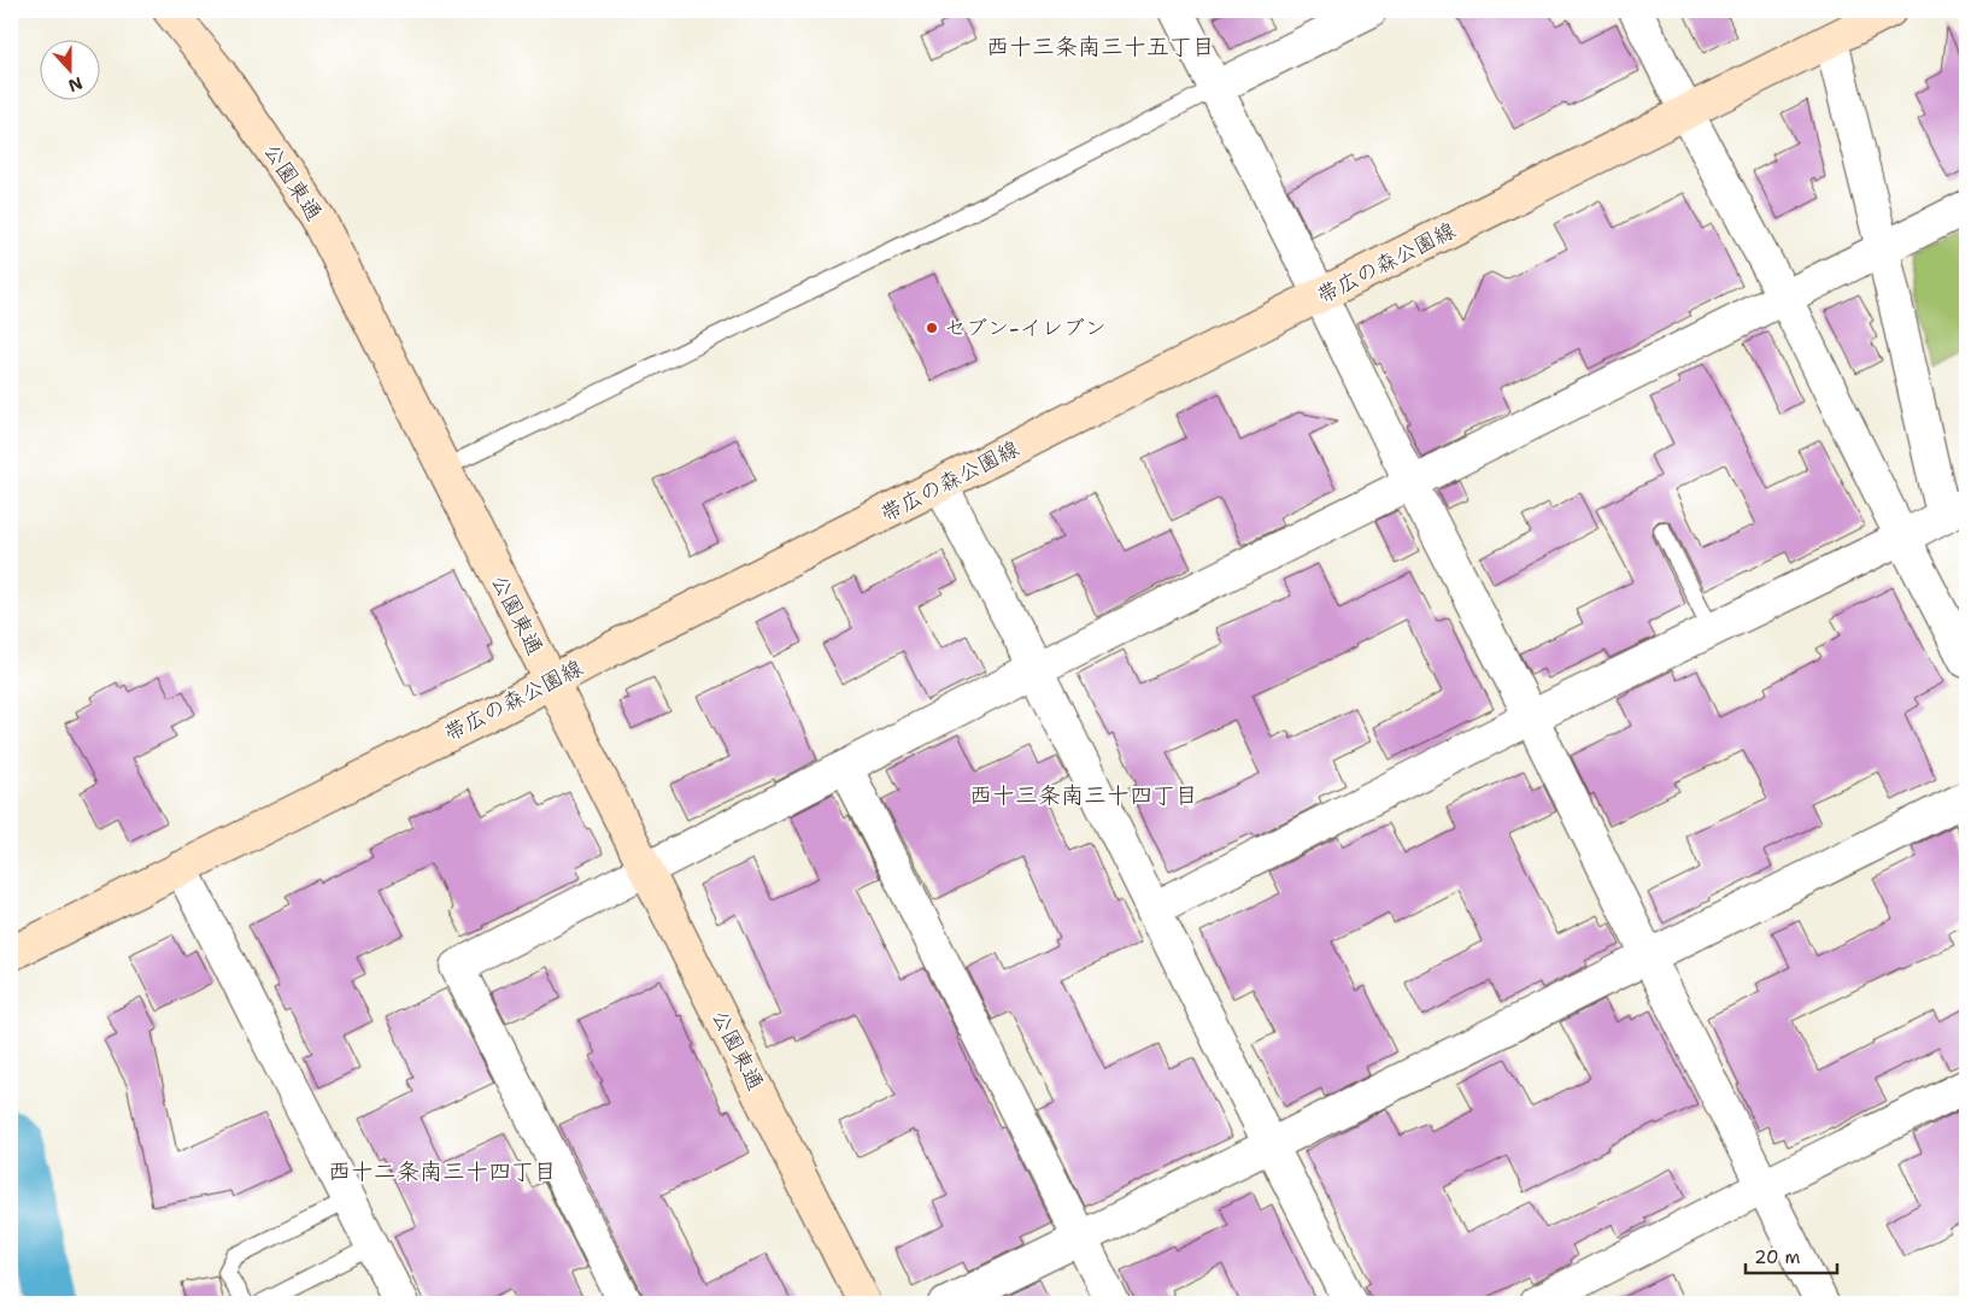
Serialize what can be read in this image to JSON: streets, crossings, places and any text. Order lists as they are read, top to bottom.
{
  "streets": {
    "main road": ["公園東通", "帯広の森公園線"]
  },
  "crossings": [
    ["公園東通", "帯広の森公園線"]
  ],
  "districts": ["西十三条南三十五丁目", "西十三条南三十四丁目", "西十二条南三十四丁目"],
  "places": ["セブン-イレブン"],
  "scale_bar": "20 m",
  "north": "bottom"
}
